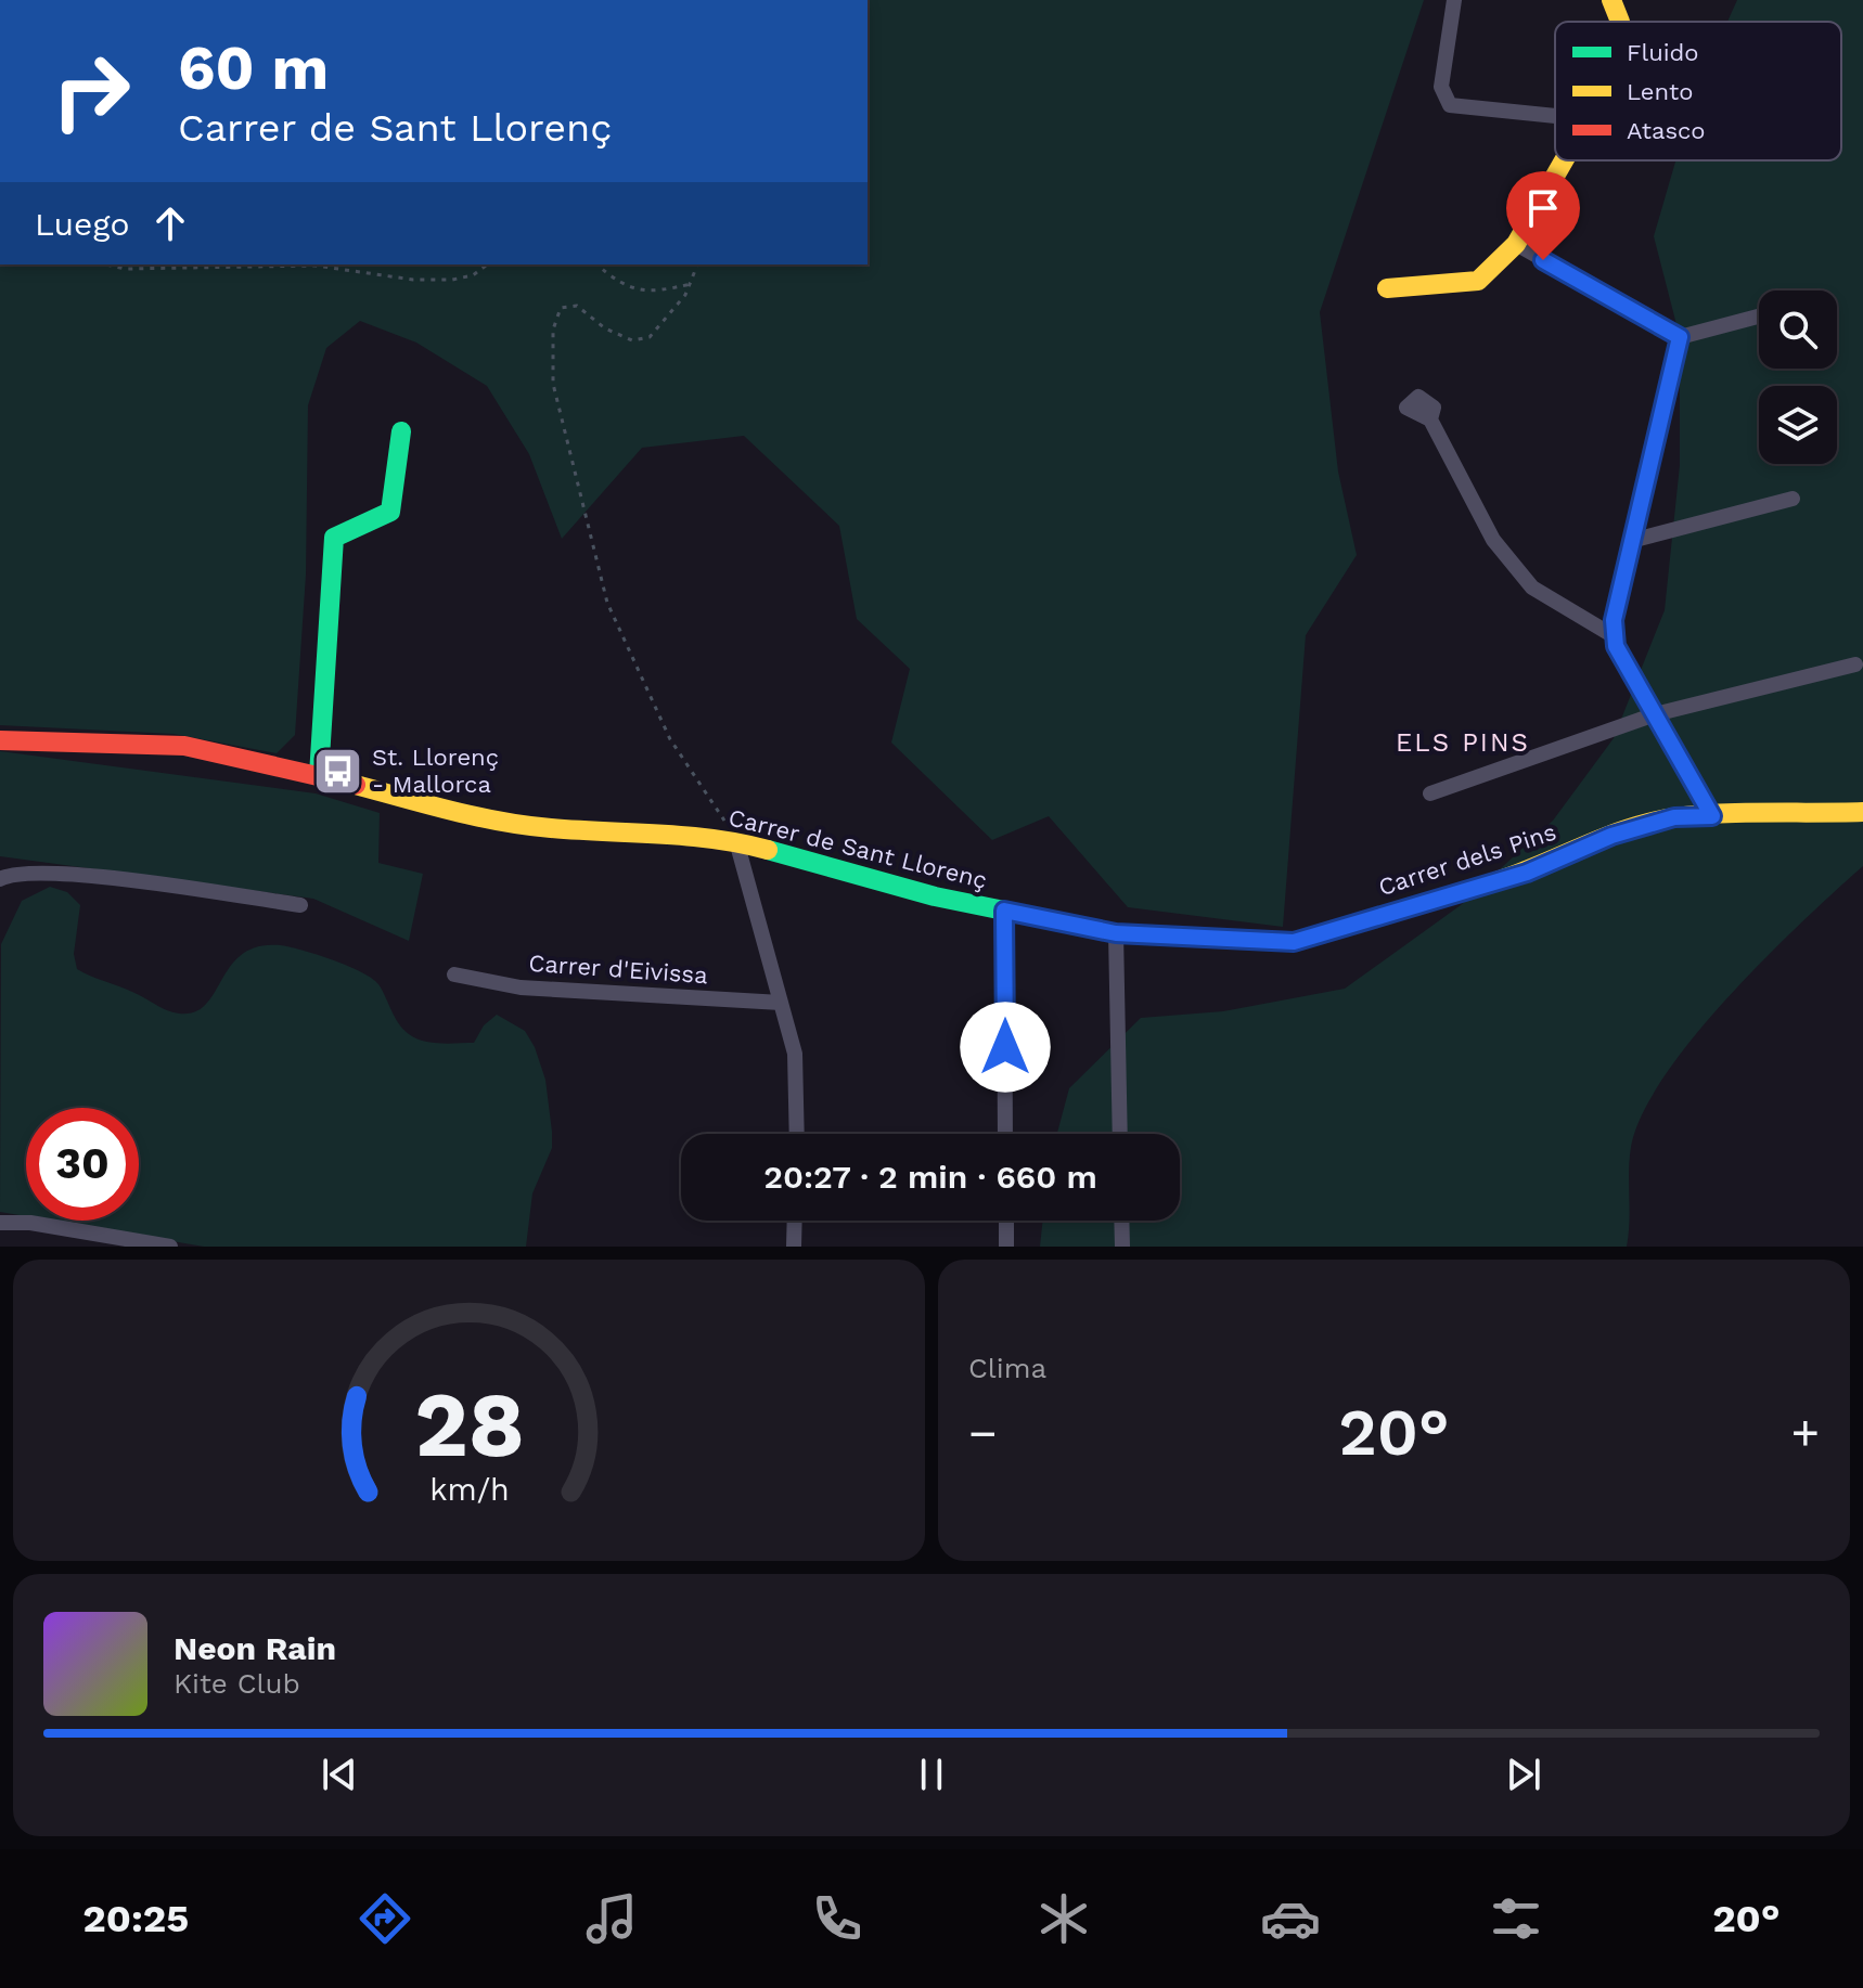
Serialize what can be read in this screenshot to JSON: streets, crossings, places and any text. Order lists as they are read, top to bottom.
{
  "streets": {
    "street": ["Carrer de Sant Llorenç", "Carrer dels Pins", "Carrer d'Eivissa"]
  },
  "crossings": [
    ["Carrer de Sant Llorenç", "Carrer dels Pins"]
  ],
  "districts": ["ELS PINS"],
  "places": {
    "bus stop": ["St. Llorenç - Mallorca"]
  },
  "legend": ["Fluido", "Lento", "Atasco"],
  "page": {
    "turn": ["60 m", "Carrer de Sant Llorenç"],
    "then": "Luego",
    "limit": "30",
    "trip": "20:27 · 2 min · 660 m",
    "tile": "Clima",
    "heat": ["−", "20°", "+"],
    "song": ["Neon Rain", "Kite Club"],
    "tabs": ["20:25", "20°"],
    "gauge": ["28", "km/h"]
  }
}
